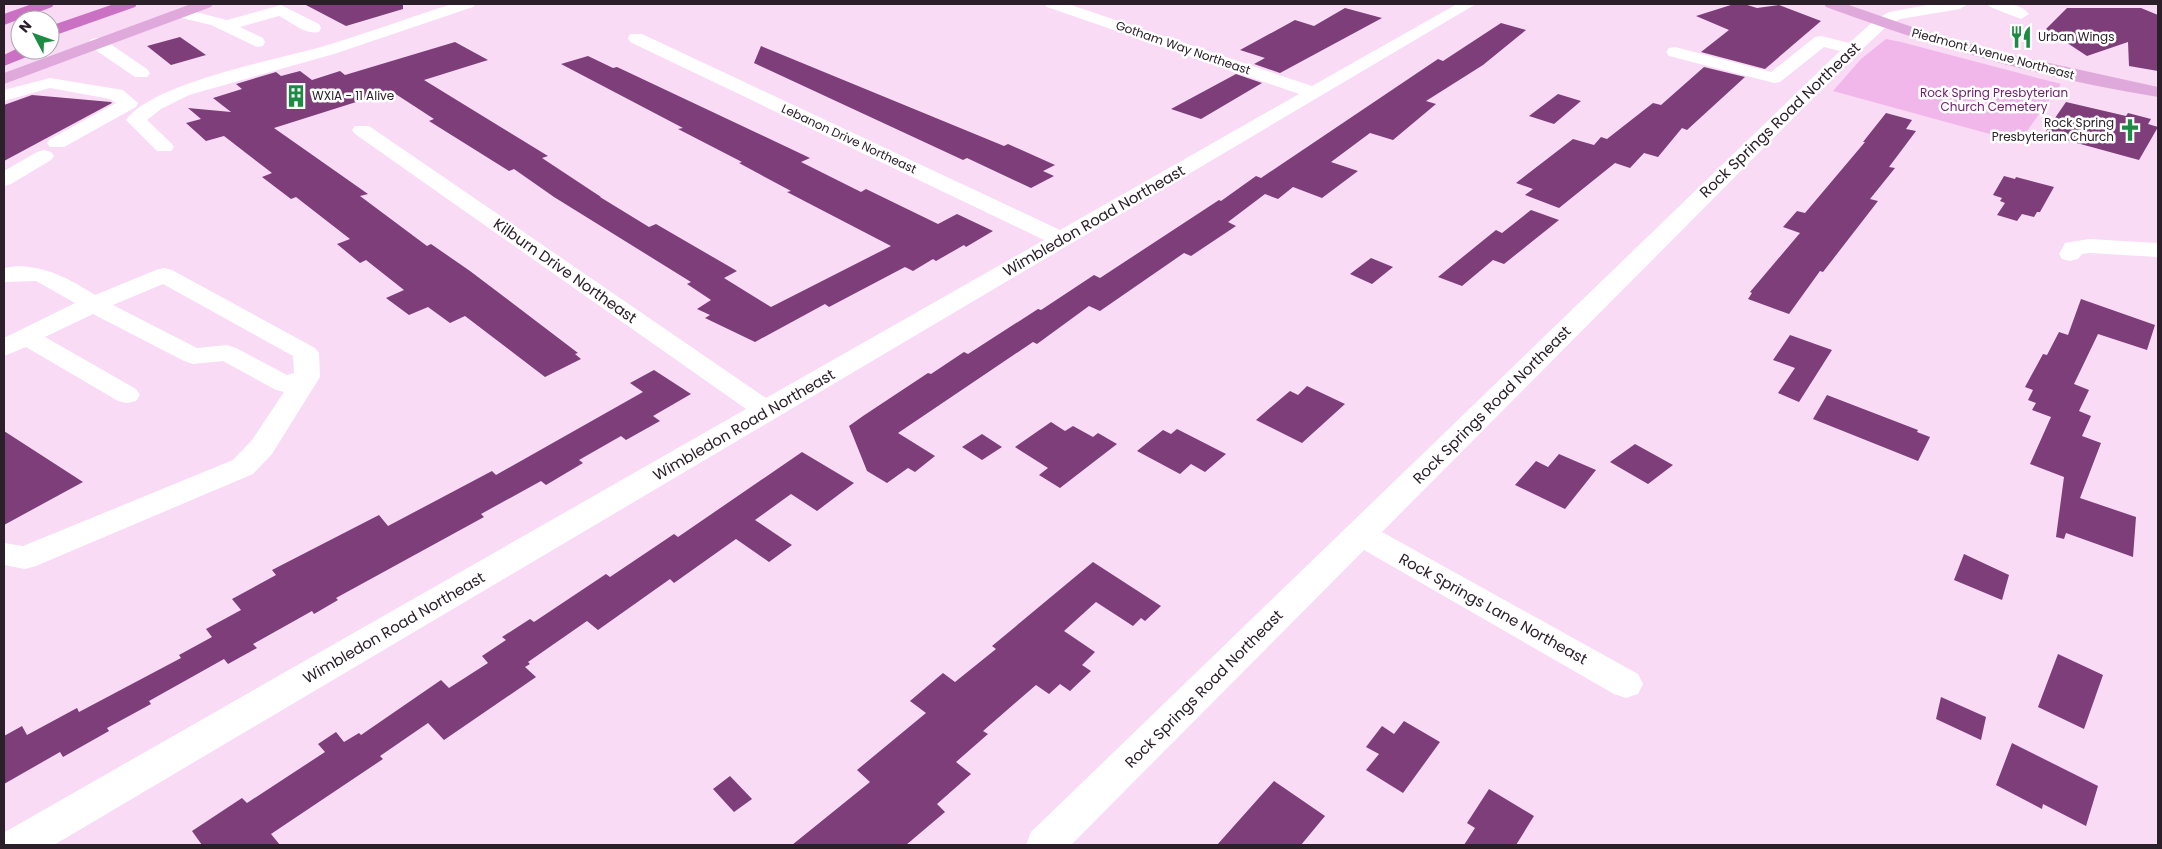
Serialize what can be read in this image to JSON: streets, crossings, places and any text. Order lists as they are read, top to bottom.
{
  "streets": {
    "main road": ["Piedmont Avenue Northeast"],
    "street": [
      "Gotham Way Northeast",
      "Rock Springs Road Northeast",
      "Lebanon Drive Northeast",
      "Wimbledon Road Northeast",
      "Kilburn Drive Northeast",
      "Rock Springs Lane Northeast"
    ]
  },
  "crossings": [
    ["Gotham Way Northeast", "Wimbledon Road Northeast"],
    ["Piedmont Avenue Northeast", "Rock Springs Road Northeast"],
    ["Rock Springs Road Northeast", "Rock Springs Lane Northeast"],
    ["Lebanon Drive Northeast", "Wimbledon Road Northeast"],
    ["Wimbledon Road Northeast", "Kilburn Drive Northeast"]
  ],
  "parks": ["Rock Spring Presbyterian Church Cemetery"],
  "places": {
    "restaurant": ["Urban Wings"],
    "building": ["WXIA - 11 Alive"],
    "church": ["Rock Spring Presbyterian Church"]
  },
  "north": "top left"
}
